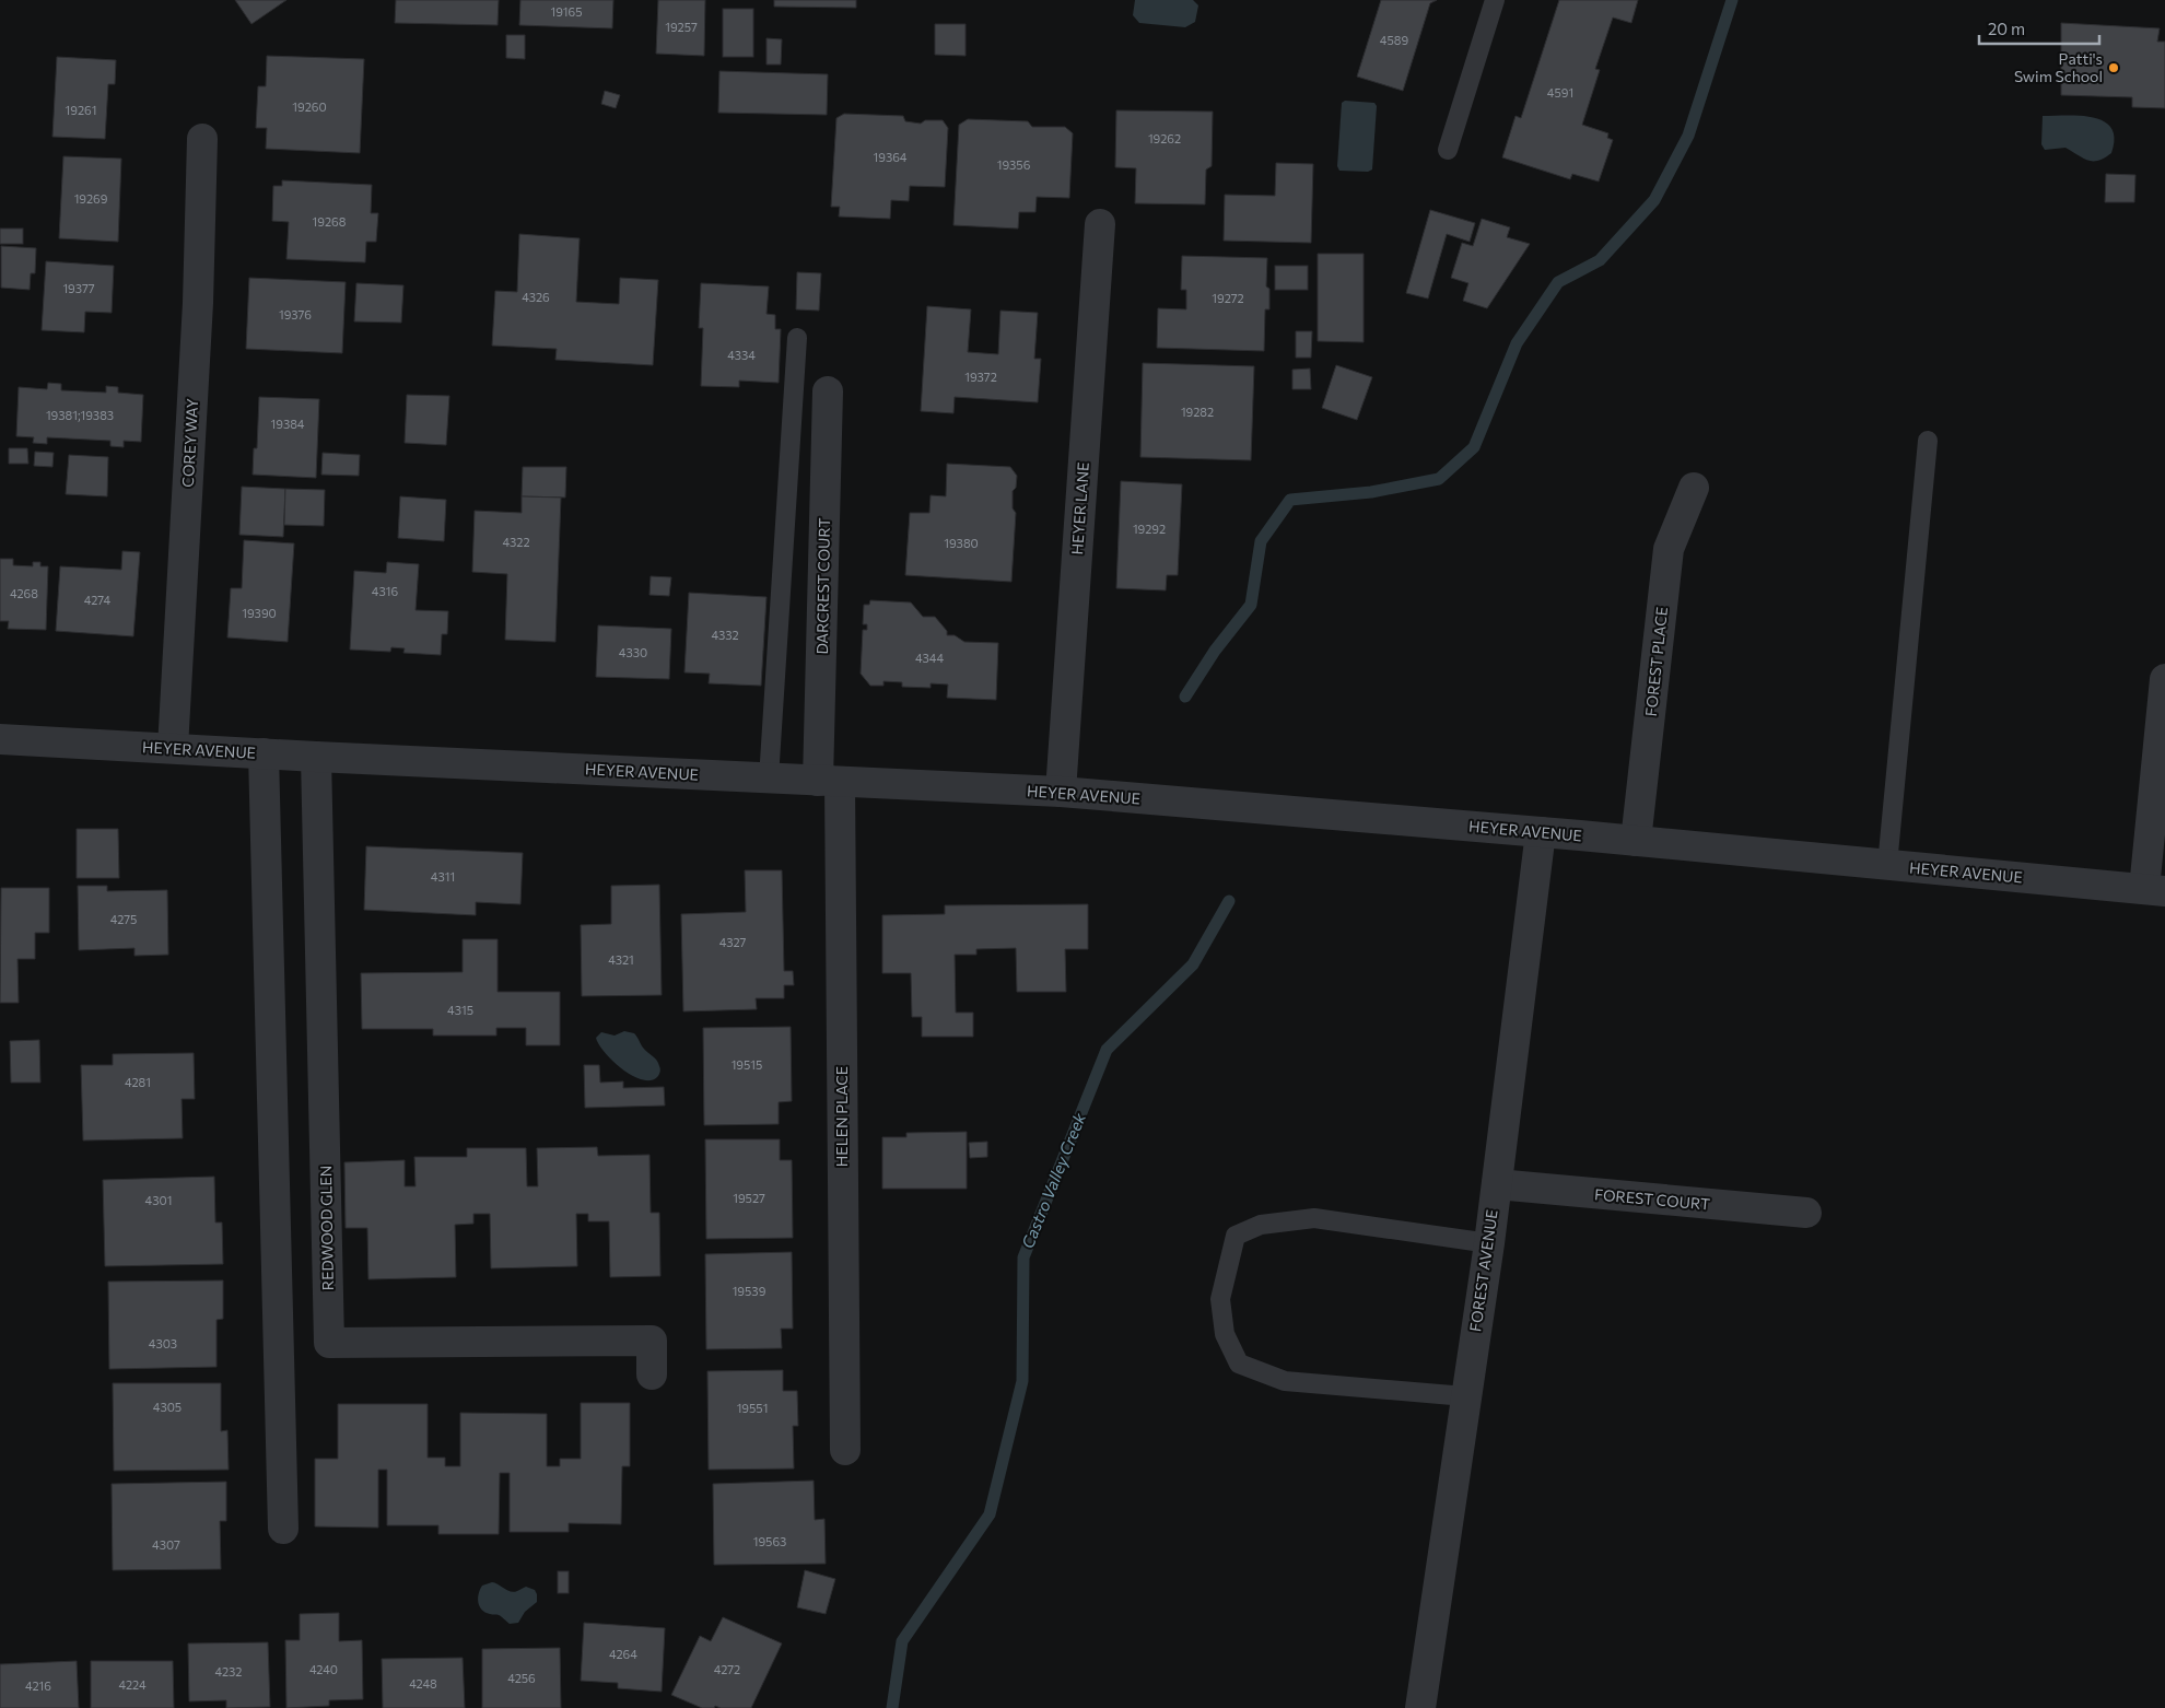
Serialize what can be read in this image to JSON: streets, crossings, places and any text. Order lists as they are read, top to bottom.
{
  "streets": {
    "street": [
      "COREY WAY",
      "HEYER LANE",
      "DARCREST COURT",
      "FOREST PLACE",
      "HEYER AVENUE",
      "HELEN PLACE",
      "FOREST COURT",
      "REDWOOD GLEN",
      "FOREST AVENUE"
    ]
  },
  "crossings": [
    ["COREY WAY", "HEYER AVENUE"],
    ["HEYER LANE", "HEYER AVENUE"],
    ["DARCREST COURT", "HEYER AVENUE"],
    ["DARCREST COURT", "HELEN PLACE"],
    ["FOREST PLACE", "HEYER AVENUE"],
    ["HEYER AVENUE", "HELEN PLACE"],
    ["HEYER AVENUE", "REDWOOD GLEN"],
    ["HEYER AVENUE", "FOREST AVENUE"],
    ["FOREST COURT", "FOREST AVENUE"]
  ],
  "water": ["Castro Valley Creek"],
  "places": ["Patti's Swim School"],
  "house_numbers": [
    "19165",
    "19257",
    "4589",
    "4591",
    "19260",
    "19261",
    "19262",
    "19364",
    "19356",
    "19269",
    "19268",
    "19377",
    "4326",
    "19272",
    "19376",
    "4334",
    "19372",
    "19282",
    "19381;19383",
    "19384",
    "19292",
    "4322",
    "19380",
    "4316",
    "4268",
    "4274",
    "19390",
    "4332",
    "4330",
    "4344",
    "4311",
    "4275",
    "4327",
    "4321",
    "4315",
    "19515",
    "4281",
    "19527",
    "4301",
    "19539",
    "4303",
    "4305",
    "19551",
    "19563",
    "4307",
    "4264",
    "4240",
    "4272",
    "4232",
    "4256",
    "4248",
    "4224",
    "4216"
  ],
  "scale_bar": "20 m"
}
